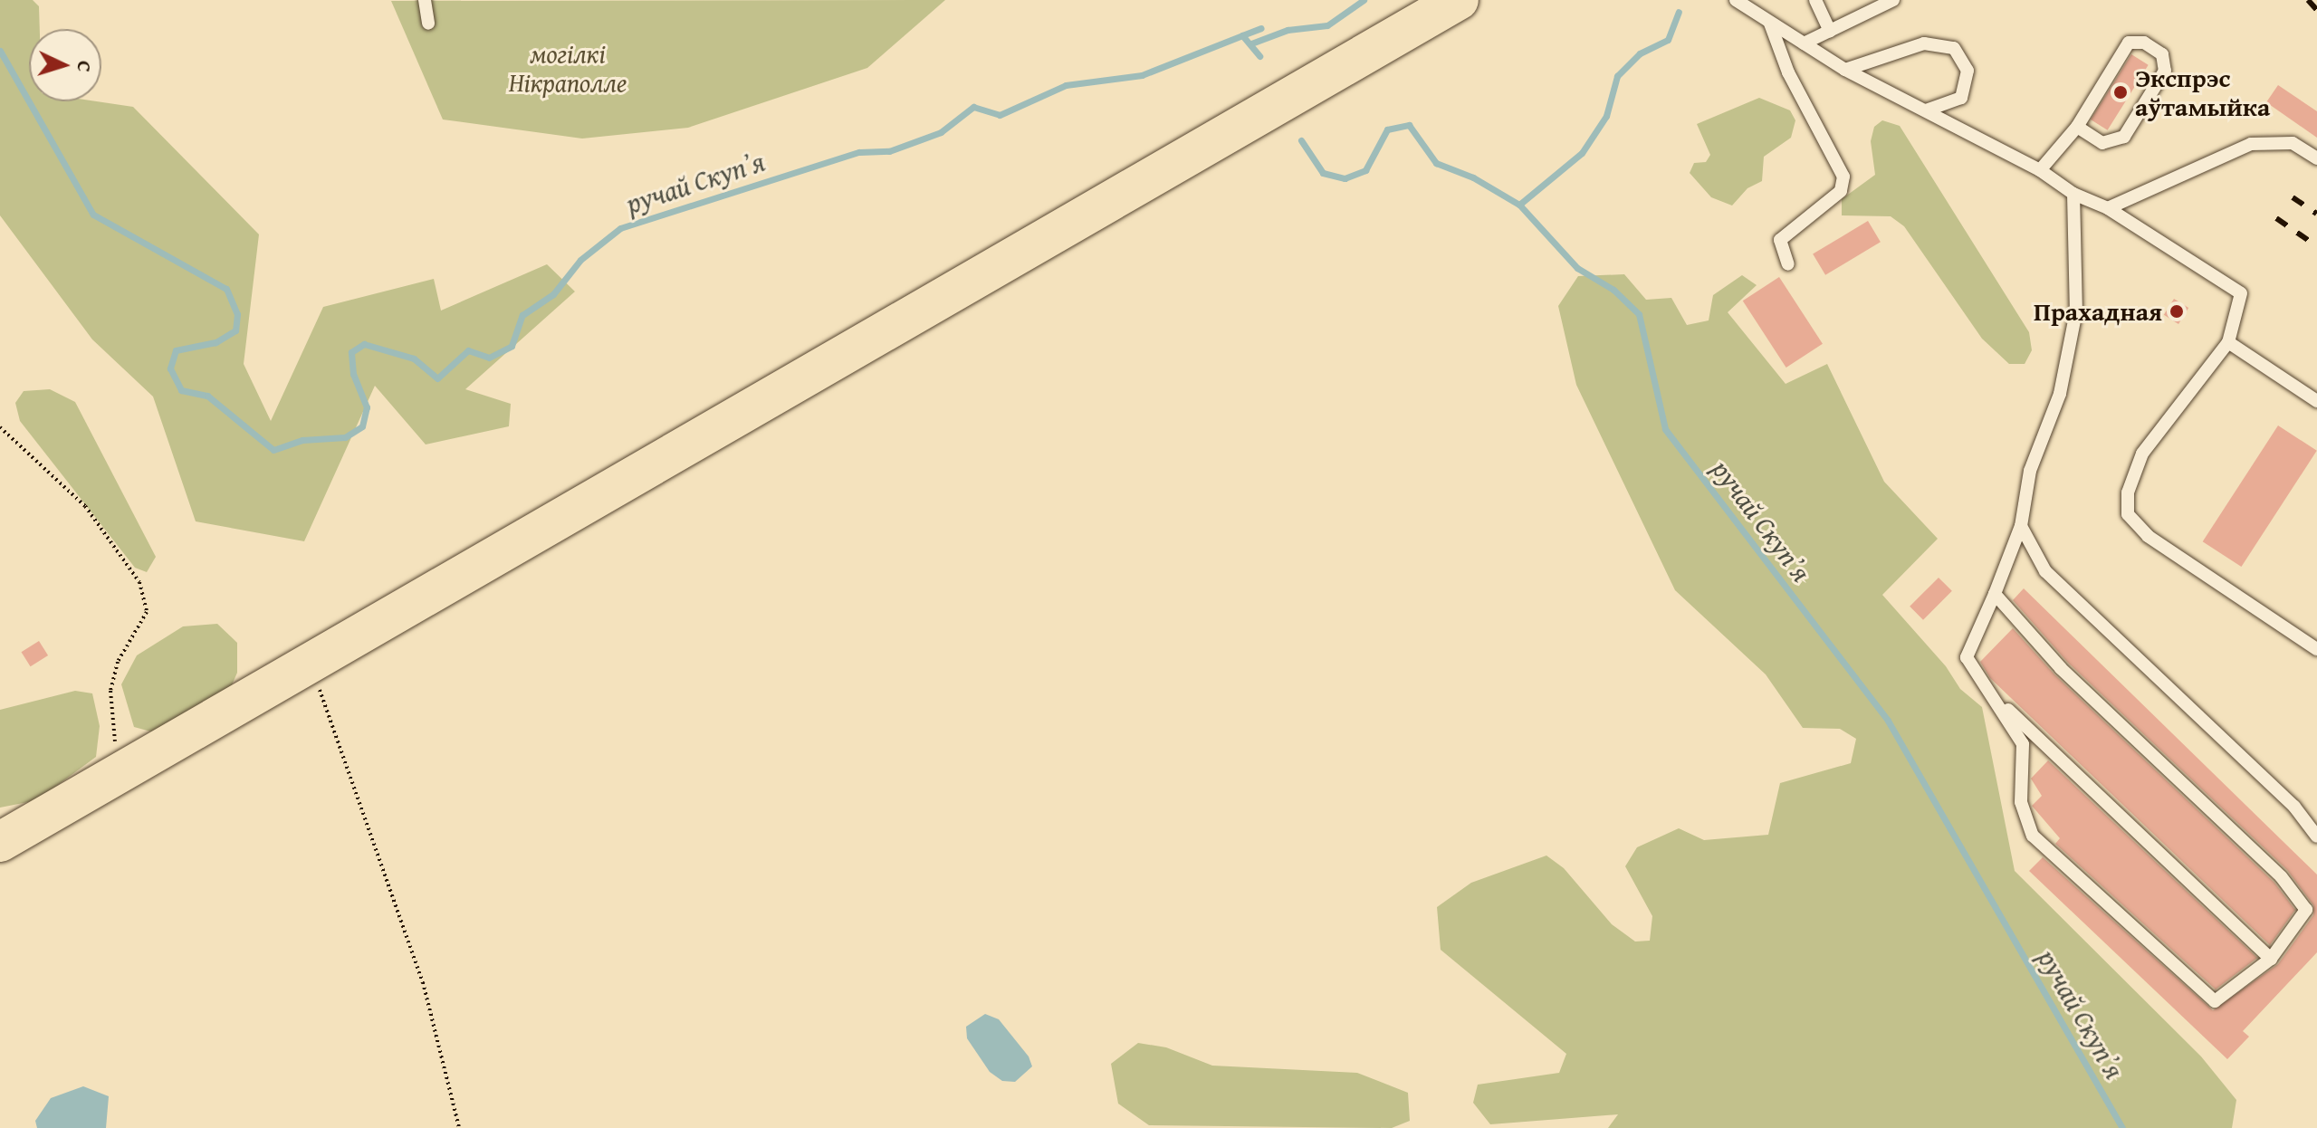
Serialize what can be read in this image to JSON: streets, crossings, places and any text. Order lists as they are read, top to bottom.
{
  "water": ["ручай Скупʼя"],
  "parks": ["могілкі Нікраполле"],
  "places": ["Экспрэс аўтамыйка", "Прахадная"],
  "north": "right"
}
